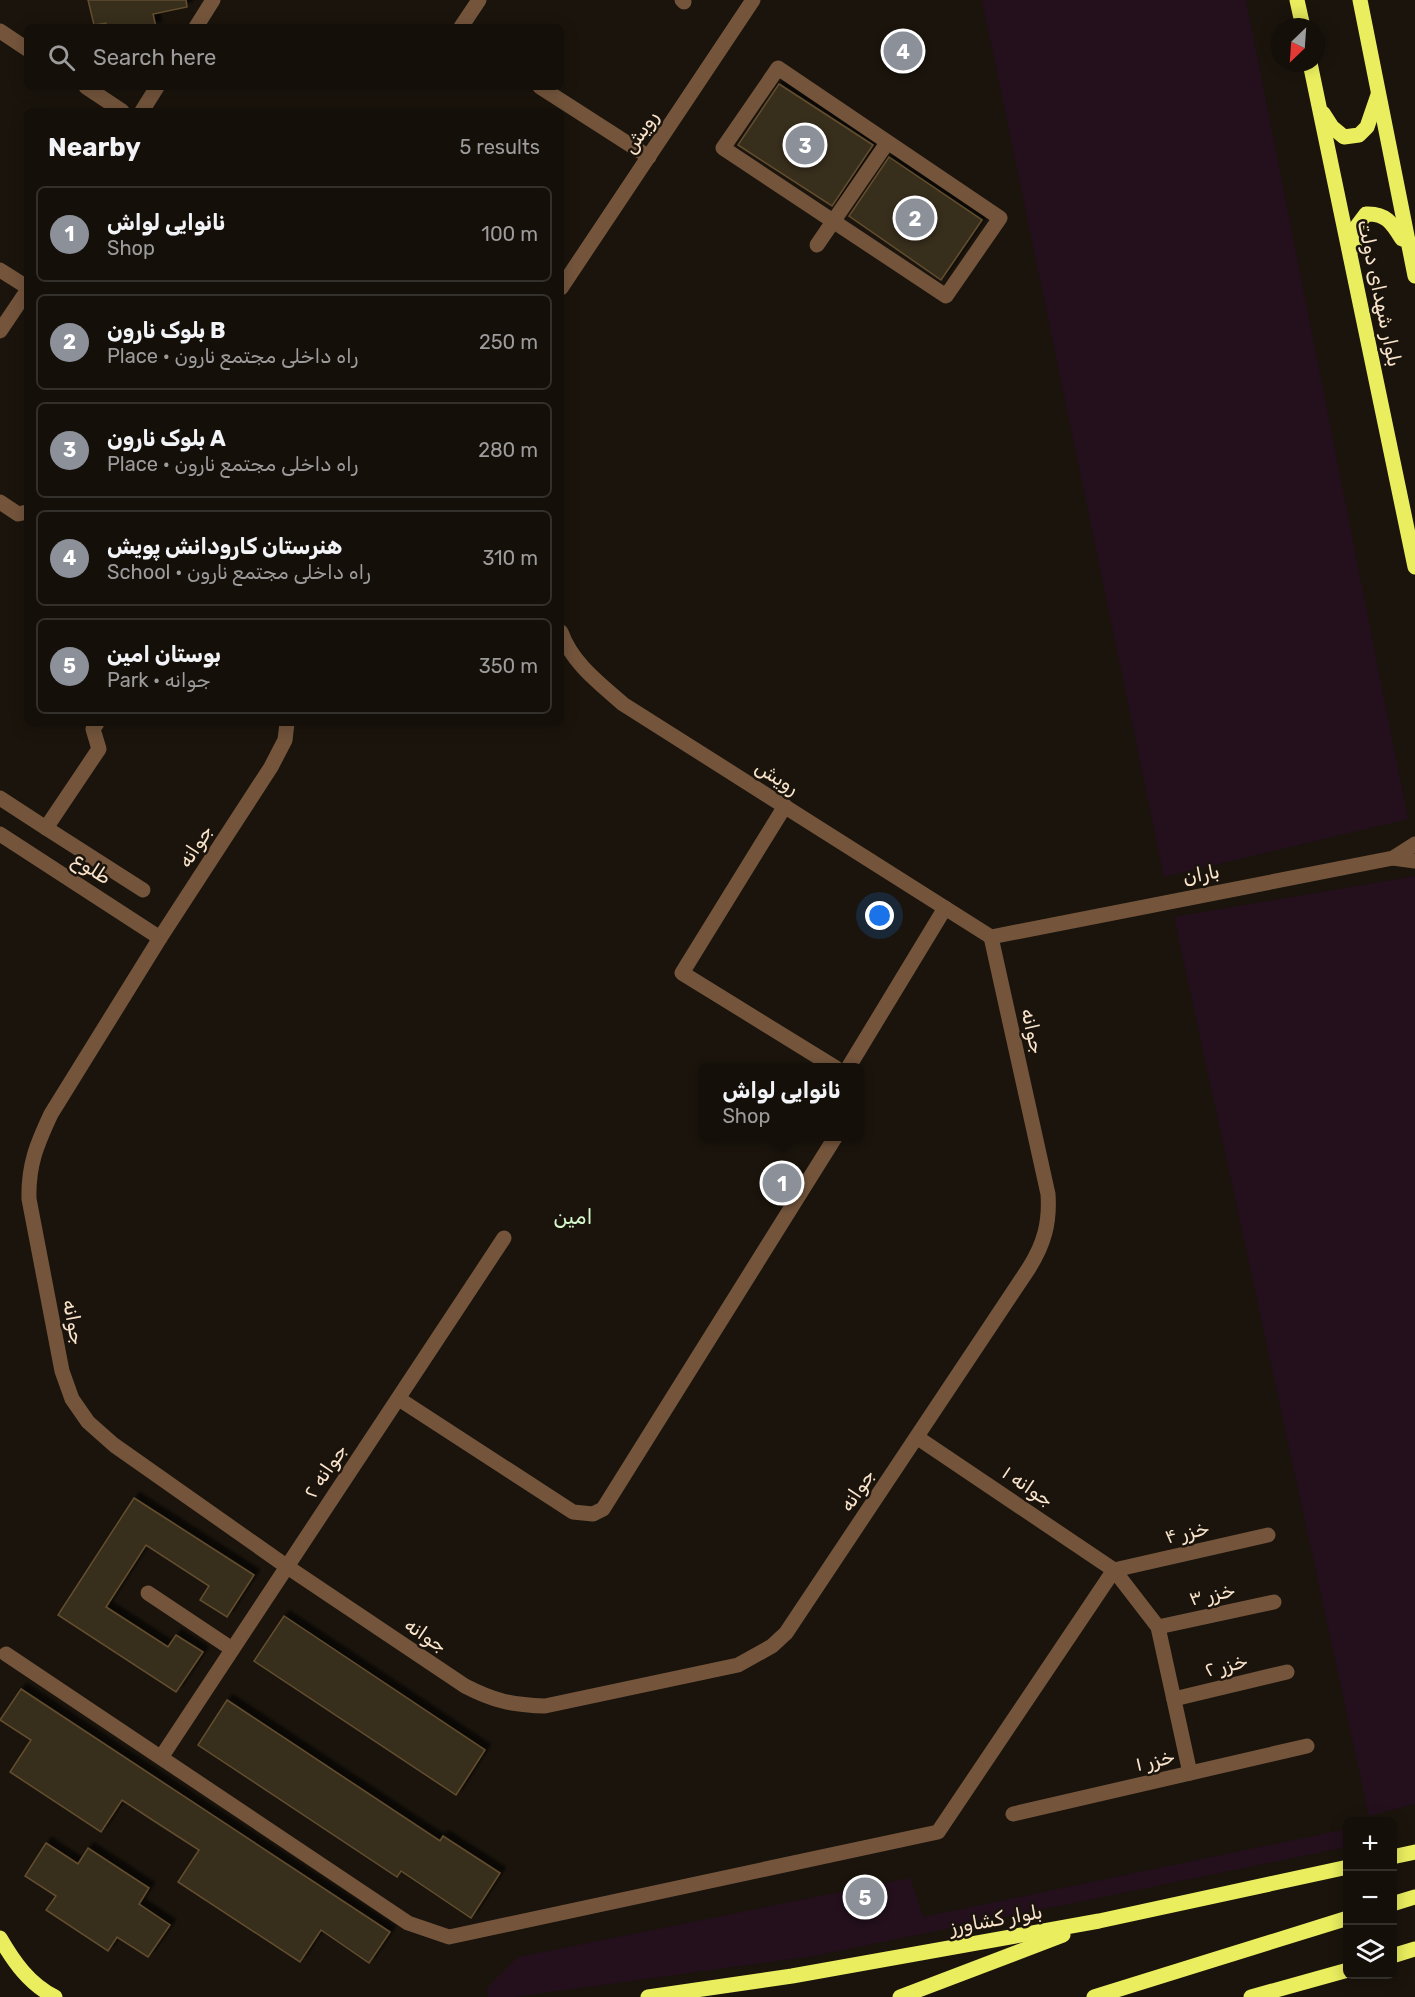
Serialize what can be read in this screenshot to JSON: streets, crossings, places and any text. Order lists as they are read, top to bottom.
{
  "streets": {
    "main road": ["بلوار شهدای دولت", "بلوار کشاورز"],
    "street": [
      "رویش",
      "جوانه",
      "طلوع",
      "باران",
      "جوانه ۲",
      "جوانه ۱",
      "خزر ۴",
      "خزر ۳",
      "خزر ۲",
      "خزر ۱"
    ]
  },
  "crossings": [
    ["رویش", "جوانه"],
    ["رویش", "باران"],
    ["جوانه", "طلوع"],
    ["جوانه", "باران"],
    ["جوانه", "جوانه ۲"],
    ["جوانه", "جوانه ۱"],
    ["جوانه ۱", "خزر ۴"],
    ["جوانه ۱", "خزر ۳"]
  ],
  "districts": ["امین"],
  "north": "bottom left",
  "page": {
    "search": "Search here",
    "pins": [
      "4",
      "3",
      "2",
      "1",
      "5"
    ],
    "heading": ["Nearby", "5 results"],
    "list": [
      {
        "mark": "1",
        "name": "نانوایی لواش",
        "note": "Shop",
        "value": "100 m"
      },
      {
        "mark": "2",
        "name": "بلوک نارون B",
        "note": "Place · راه داخلی مجتمع نارون",
        "value": "250 m"
      },
      {
        "mark": "3",
        "name": "بلوک نارون A",
        "note": "Place · راه داخلی مجتمع نارون",
        "value": "280 m"
      },
      {
        "mark": "4",
        "name": "هنرستان کارودانش پویش",
        "note": "School · راه داخلی مجتمع نارون",
        "value": "310 m"
      },
      {
        "mark": "5",
        "name": "بوستان امین",
        "note": "Park · جوانه",
        "value": "350 m"
      }
    ],
    "popup": ["نانوایی لواش", "Shop"],
    "map_buttons": ["+", "−"]
  }
}
